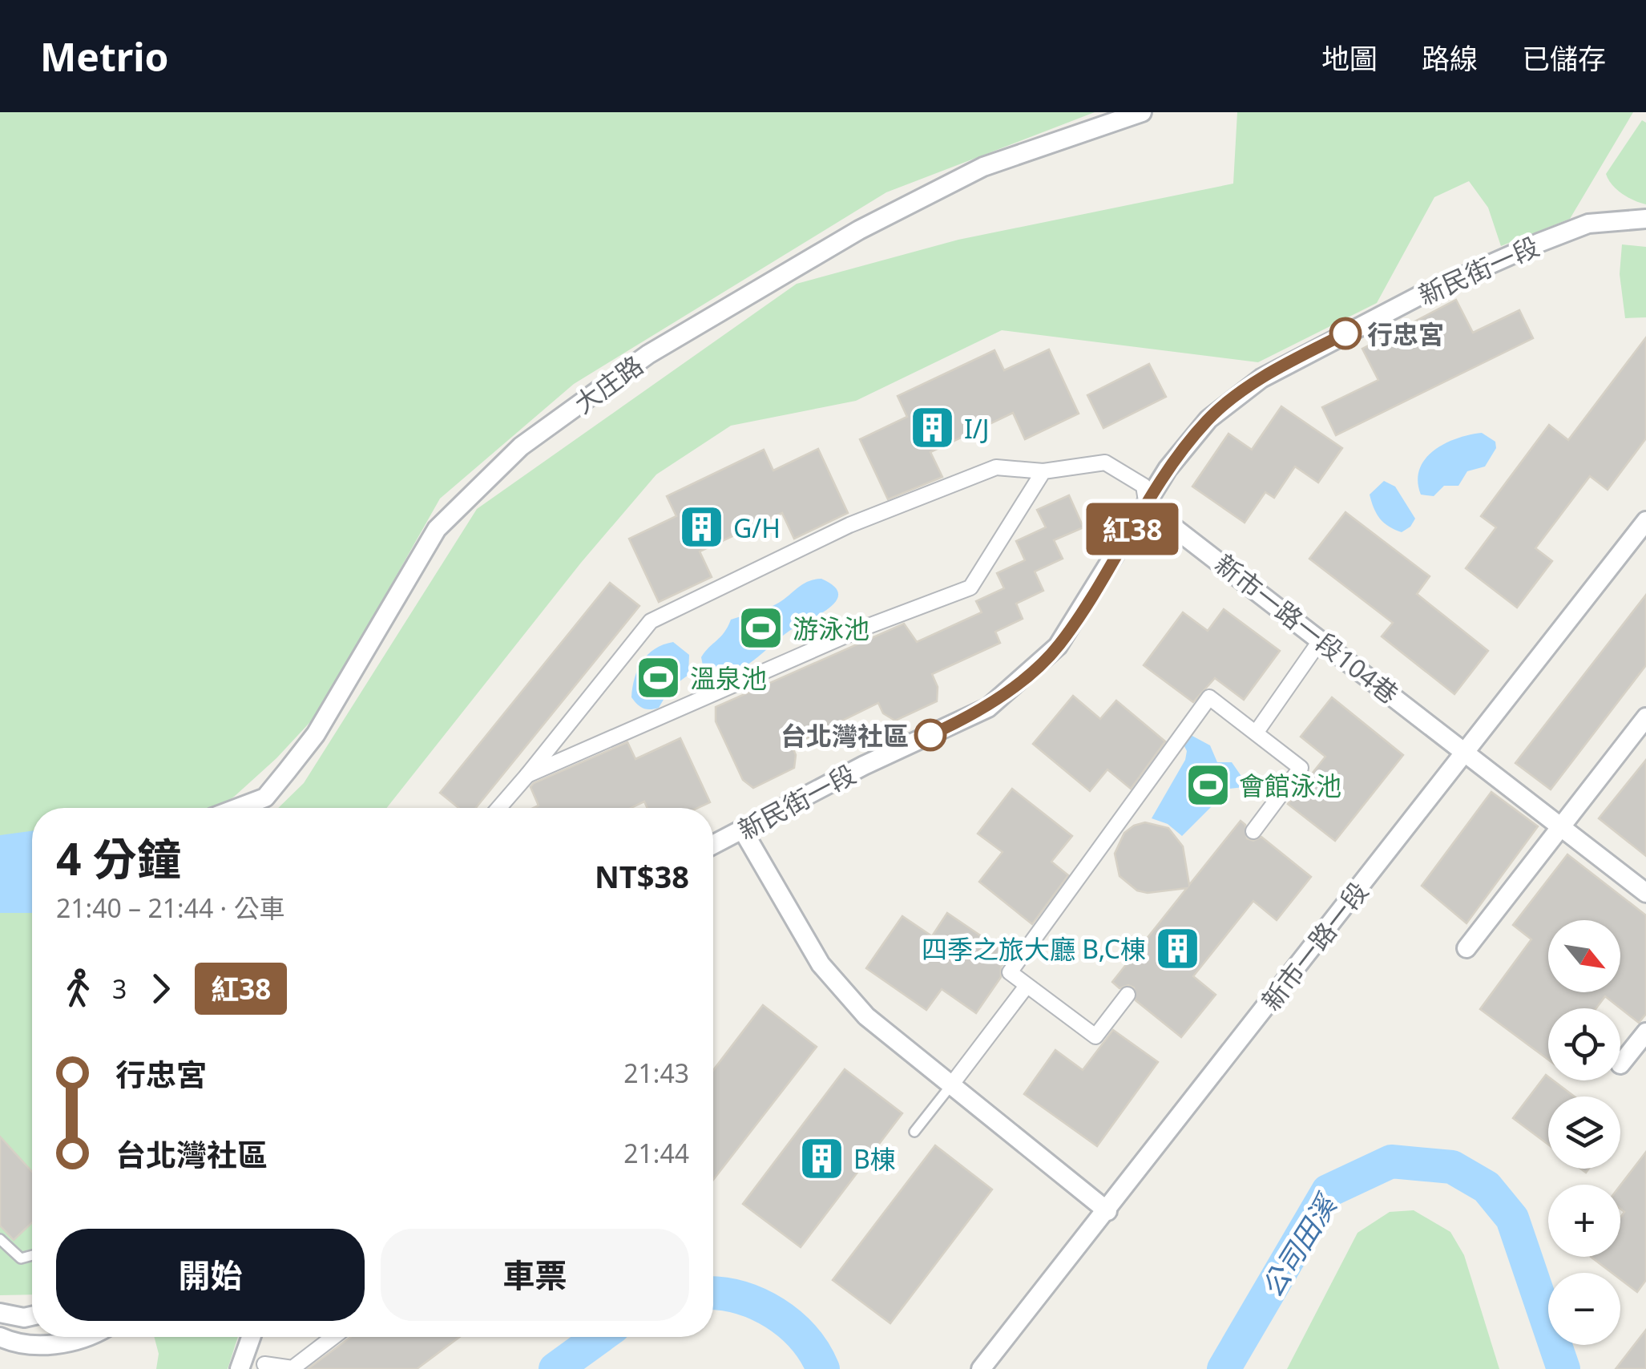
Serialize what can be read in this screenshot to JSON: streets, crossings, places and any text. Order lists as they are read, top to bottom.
{
  "streets": {
    "street": [
      "新民街一段",
      "大庄路",
      "新市一路一段104巷",
      "新市一路一段"
    ]
  },
  "crossings": [
    ["新民街一段", "新市一路一段104巷"],
    ["新市一路一段104巷", "新市一路一段"]
  ],
  "water": ["公司田溪"],
  "places": {
    "other": ["行忠宮", "台北灣社區"],
    "building": [
      "I/J",
      "G/H",
      "四季之旅大廳 B,C棟",
      "B棟"
    ],
    "sports": ["游泳池", "溫泉池", "會館泳池"]
  },
  "lines": ["bus line 紅38"],
  "north": "bottom right",
  "page": {
    "header": "Metrio",
    "nav": ["地圖", "路線", "已儲存"],
    "on_map": "紅38",
    "heading": ["4 分鐘", "21:40 – 21:44 · 公車", "NT$38"],
    "map_buttons": ["+", "−"],
    "legs": ["3", "紅38"],
    "list": [
      {
        "name": "行忠宮",
        "value": "21:43"
      },
      {
        "name": "台北灣社區",
        "value": "21:44"
      }
    ],
    "buttons": ["開始", "車票"]
  }
}
